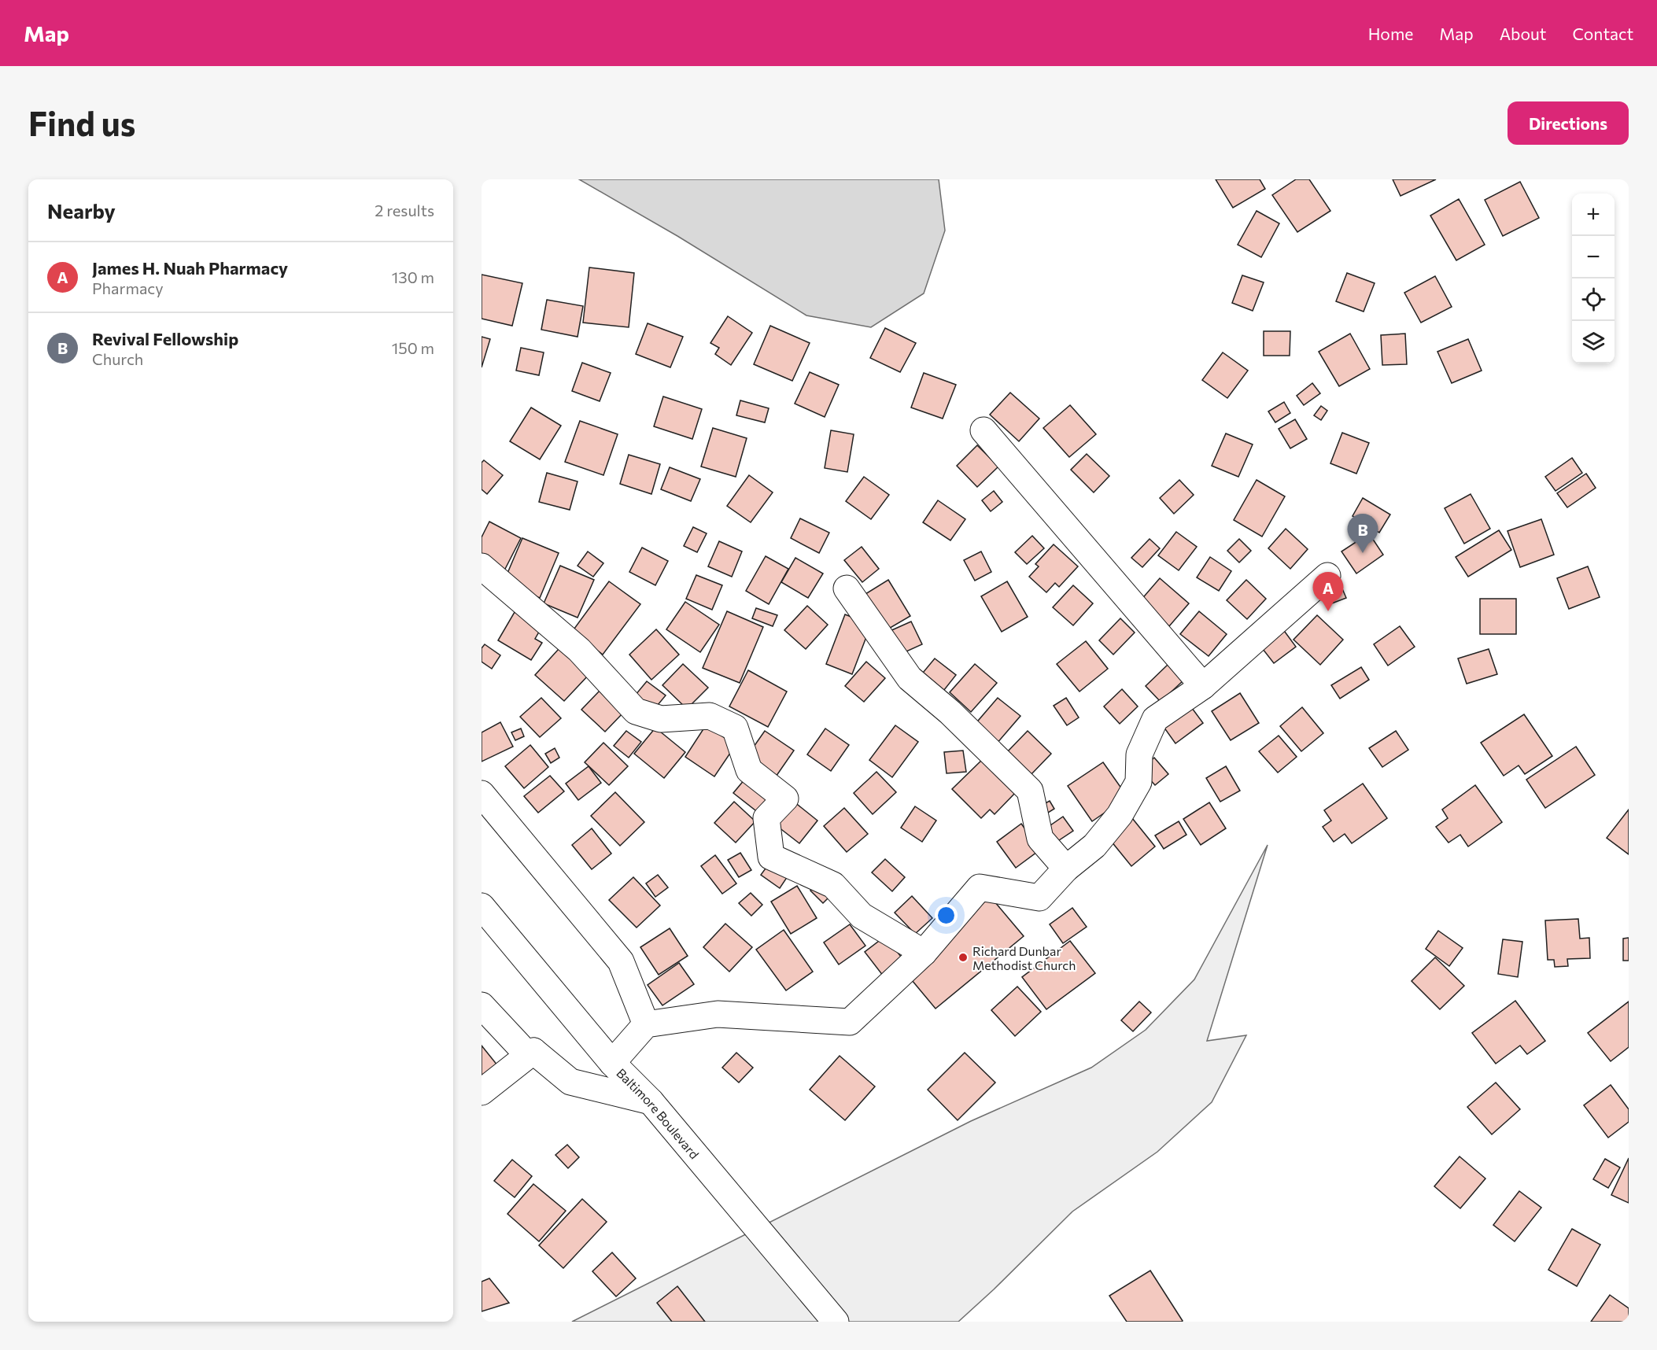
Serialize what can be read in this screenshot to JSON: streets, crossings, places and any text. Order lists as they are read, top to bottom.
{
  "streets": {
    "main road": ["Baltimore Boulevard"]
  },
  "places": ["Richard Dunbar Methodist Church"],
  "page": {
    "header": "Map",
    "nav": [
      "Home",
      "Map",
      "About",
      "Contact"
    ],
    "buttons": "Directions",
    "title": "Find us",
    "heading": ["Nearby", "2 results"],
    "map_buttons": ["+", "−"],
    "list": [
      {
        "mark": "A",
        "name": "James H. Nuah Pharmacy",
        "note": "Pharmacy",
        "value": "130 m"
      },
      {
        "mark": "B",
        "name": "Revival Fellowship",
        "note": "Church",
        "value": "150 m"
      }
    ],
    "pins": ["B", "A"]
  }
}
